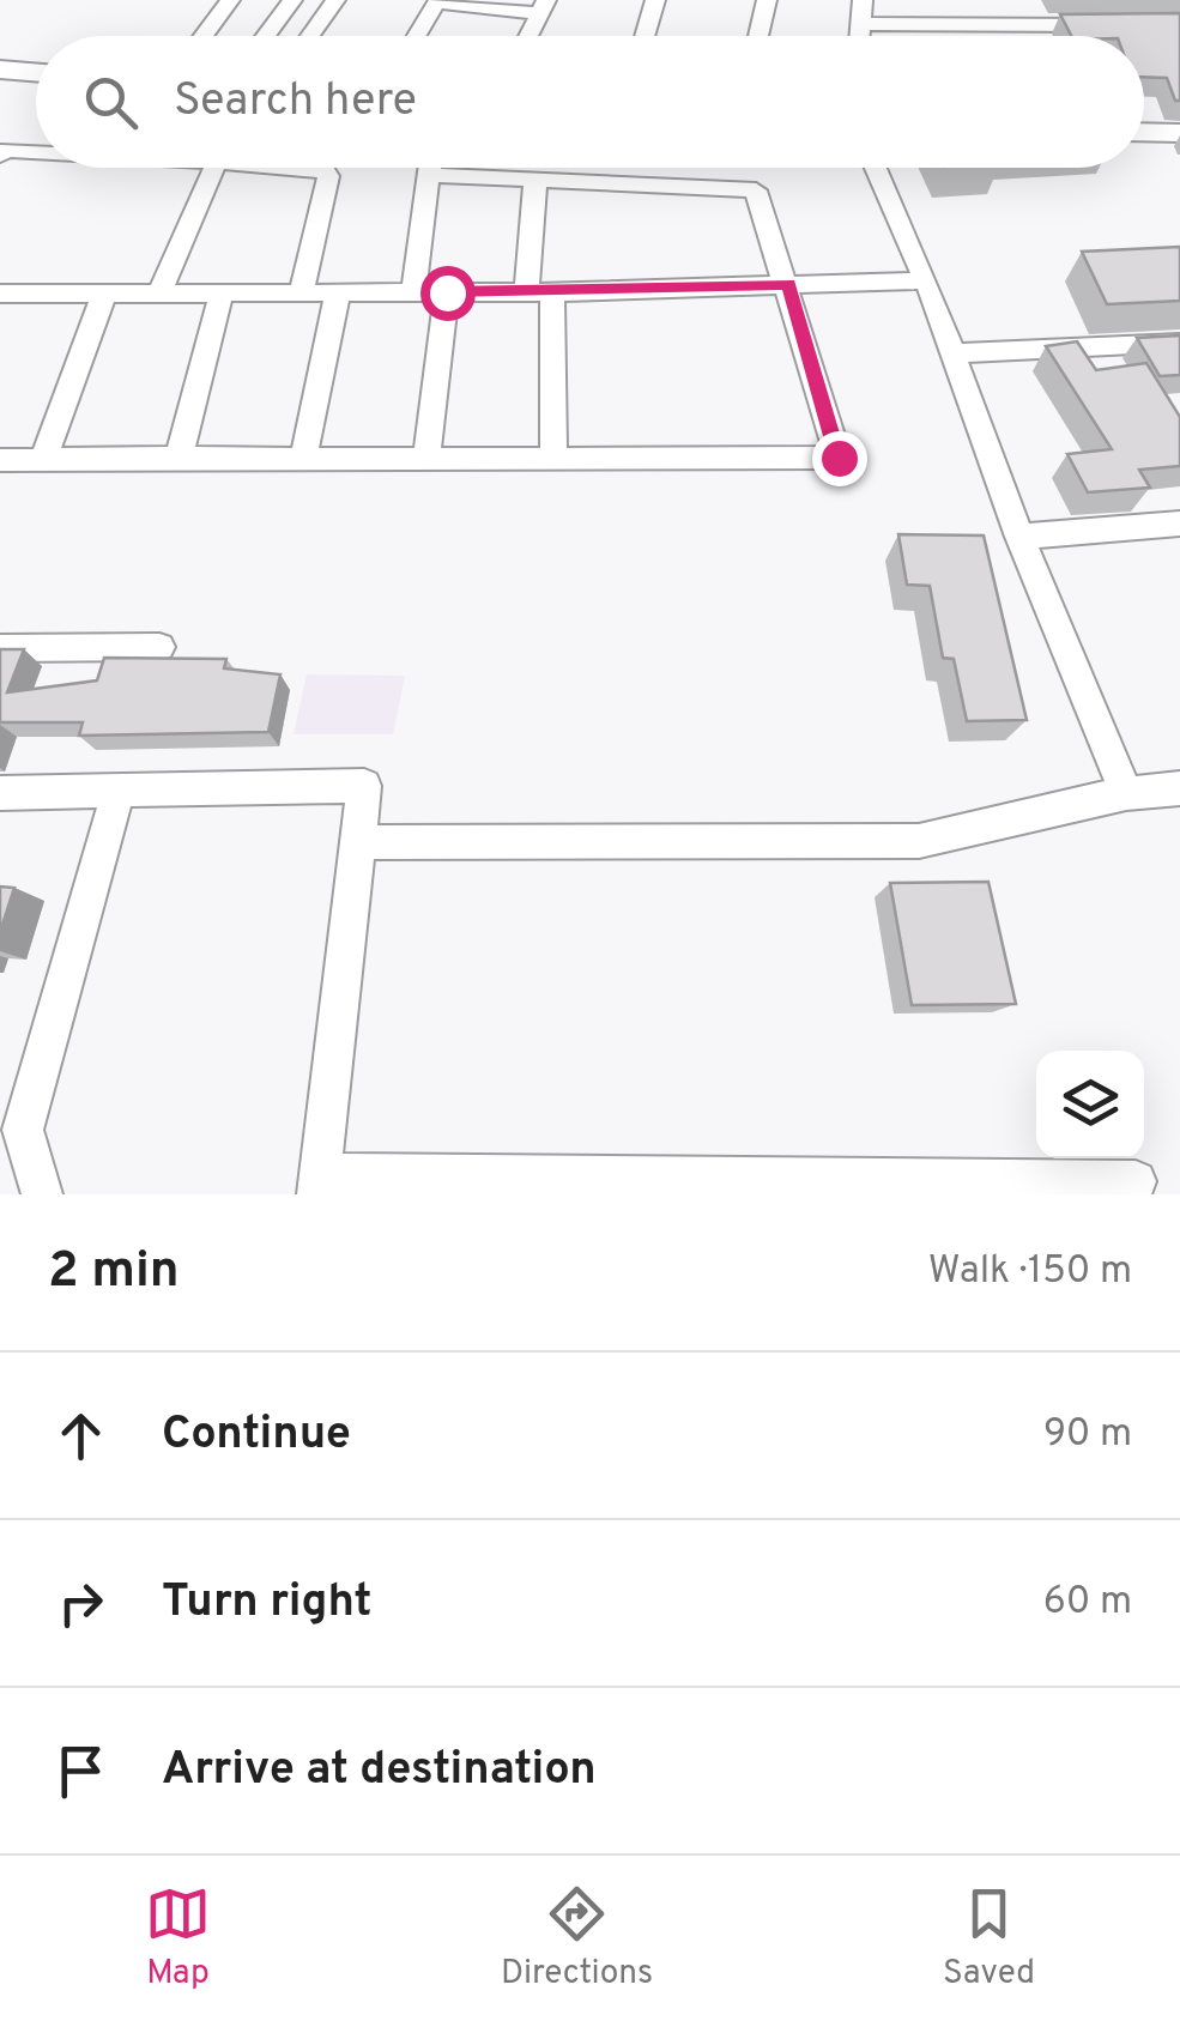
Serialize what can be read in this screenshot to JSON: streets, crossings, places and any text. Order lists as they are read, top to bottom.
{
  "page": {
    "search": "Search here",
    "heading": ["2 min", "Walk · 150 m"],
    "list": [
      ["Continue", "90 m"],
      ["Turn right", "60 m"],
      "Arrive at destination"
    ],
    "nav": ["Map", "Directions", "Saved"]
  }
}
